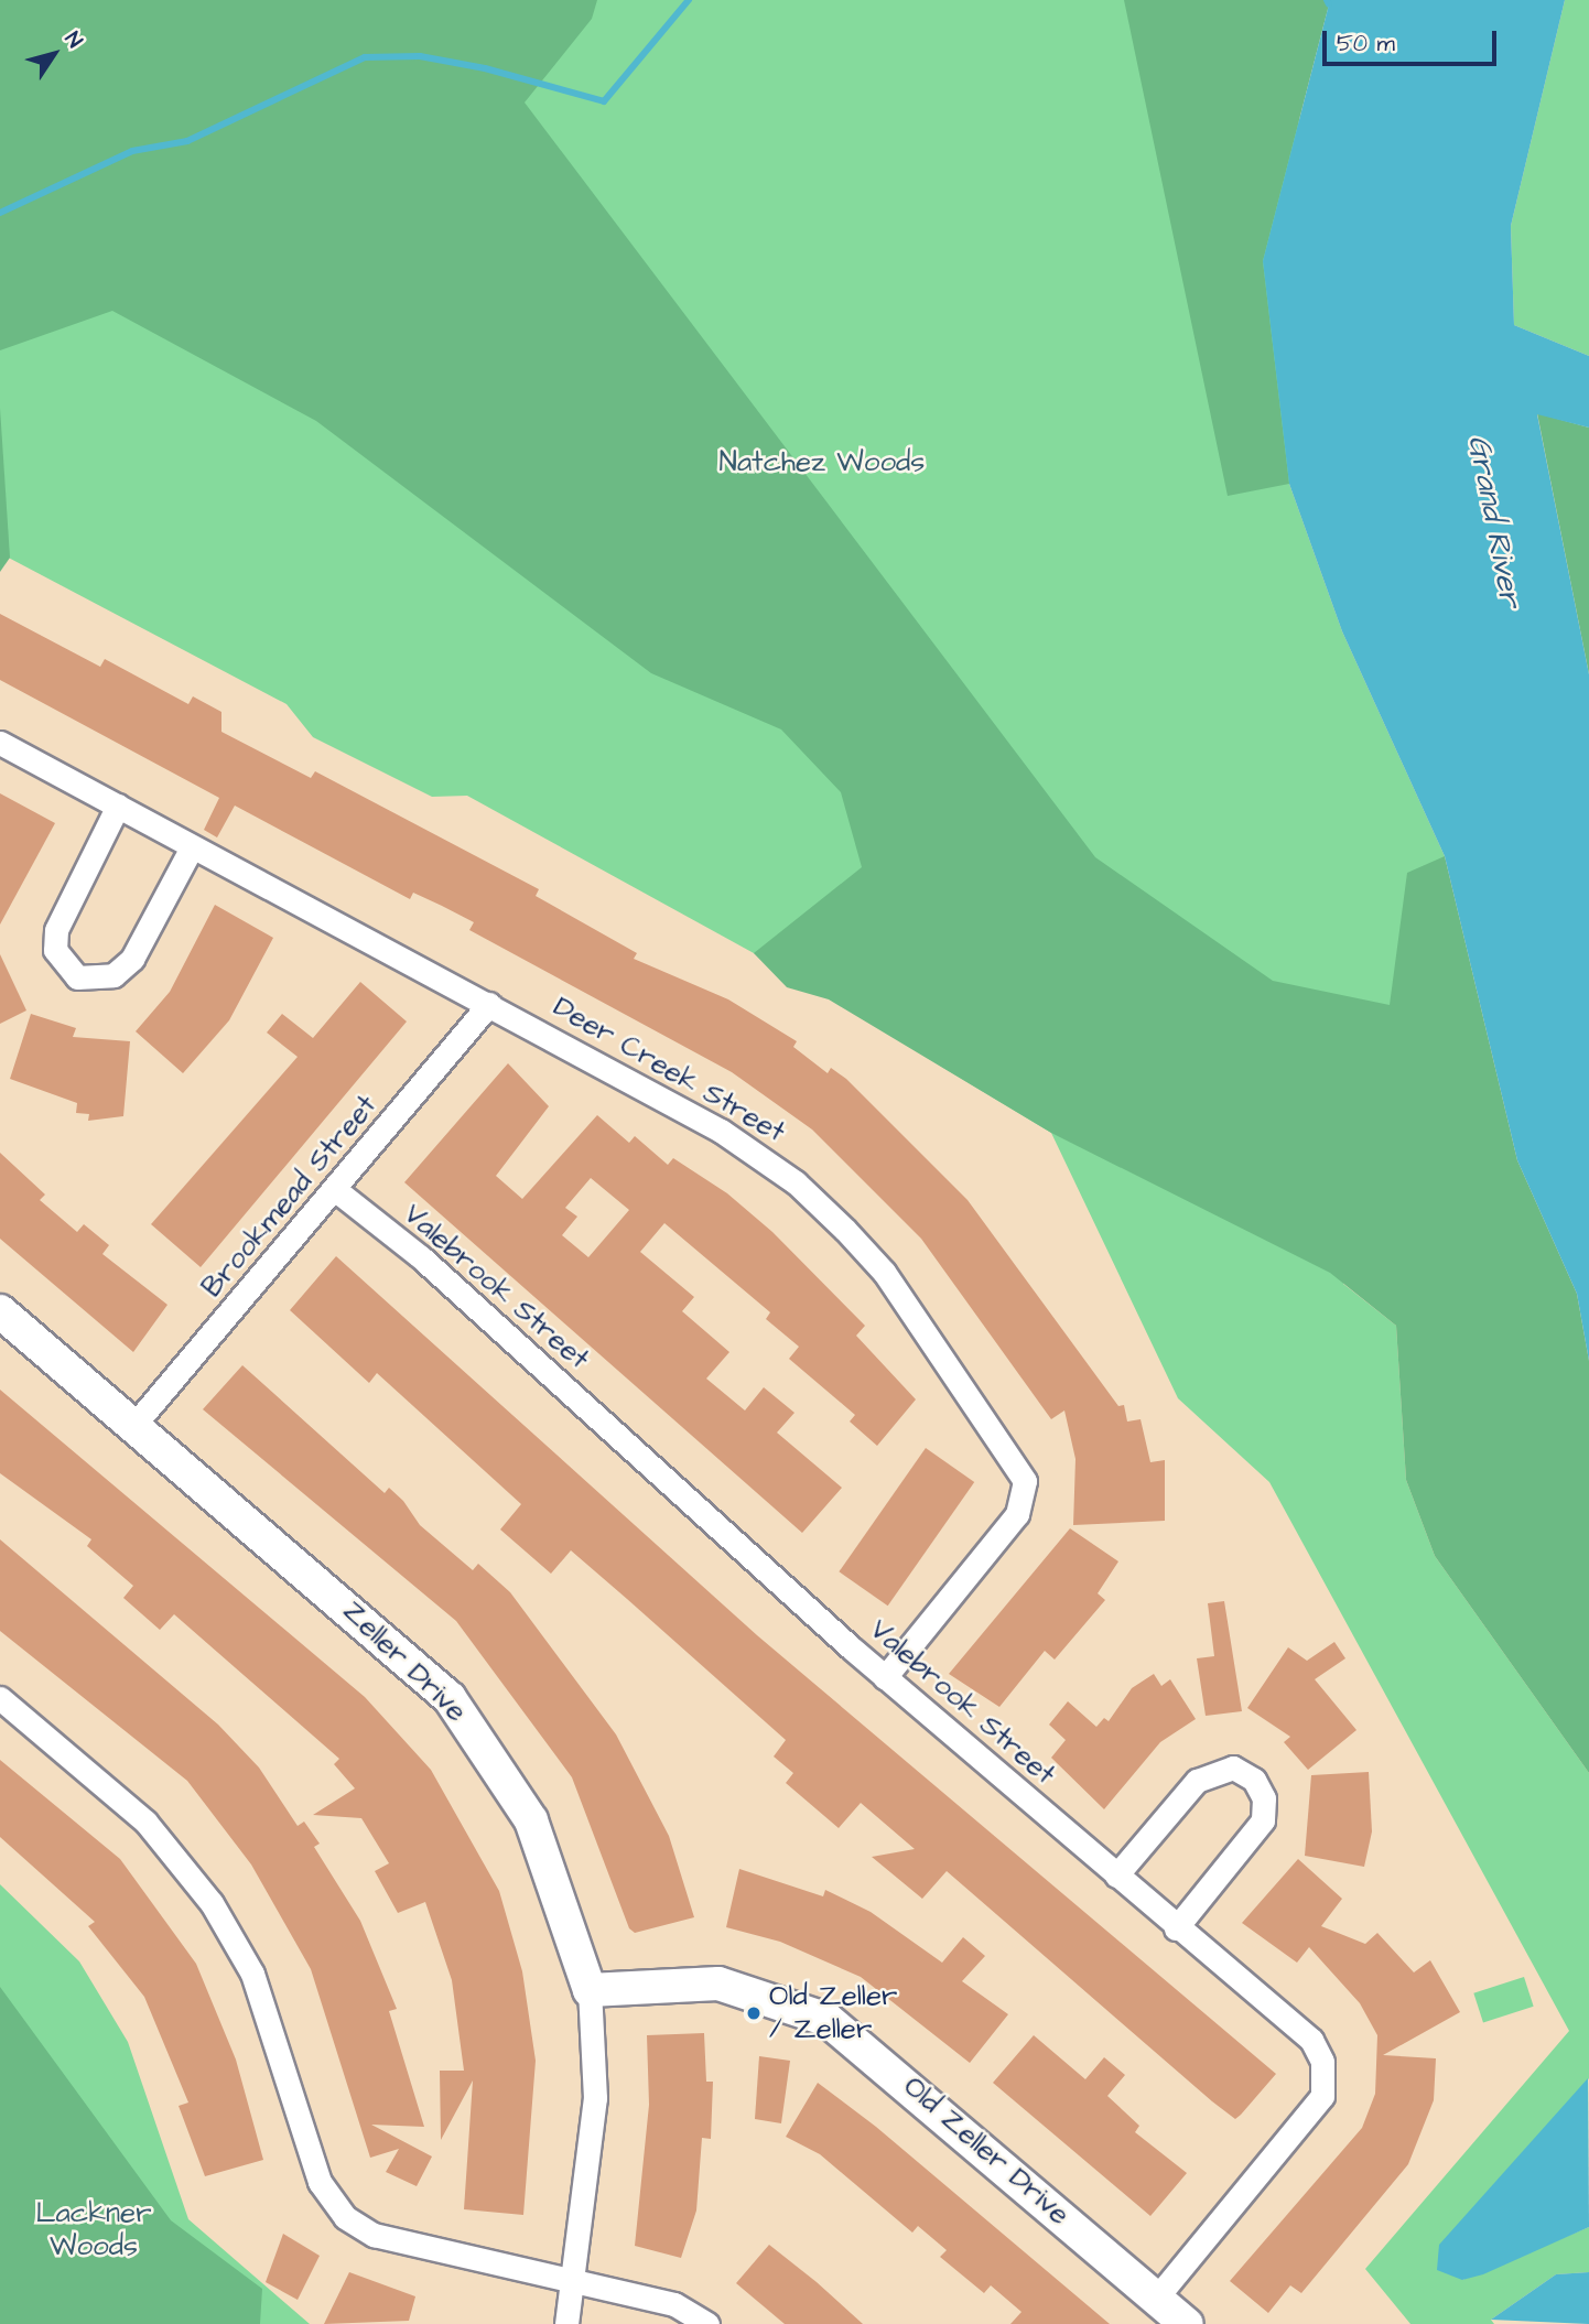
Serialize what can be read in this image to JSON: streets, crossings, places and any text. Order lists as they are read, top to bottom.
{
  "streets": {
    "street": [
      "Deer Creek Street",
      "Brookmead Street",
      "Valebrook Street",
      "Zeller Drive",
      "Old Zeller Drive"
    ]
  },
  "crossings": [
    ["Deer Creek Street", "Brookmead Street"],
    ["Deer Creek Street", "Valebrook Street"],
    ["Brookmead Street", "Valebrook Street"],
    ["Brookmead Street", "Zeller Drive"],
    ["Valebrook Street", "Old Zeller Drive"],
    ["Zeller Drive", "Old Zeller Drive"]
  ],
  "water": ["Grand River"],
  "parks": ["Natchez Woods", "Lackner Woods"],
  "places": ["Old Zeller / Zeller"],
  "scale_bar": "50 m",
  "north": "top right"
}
